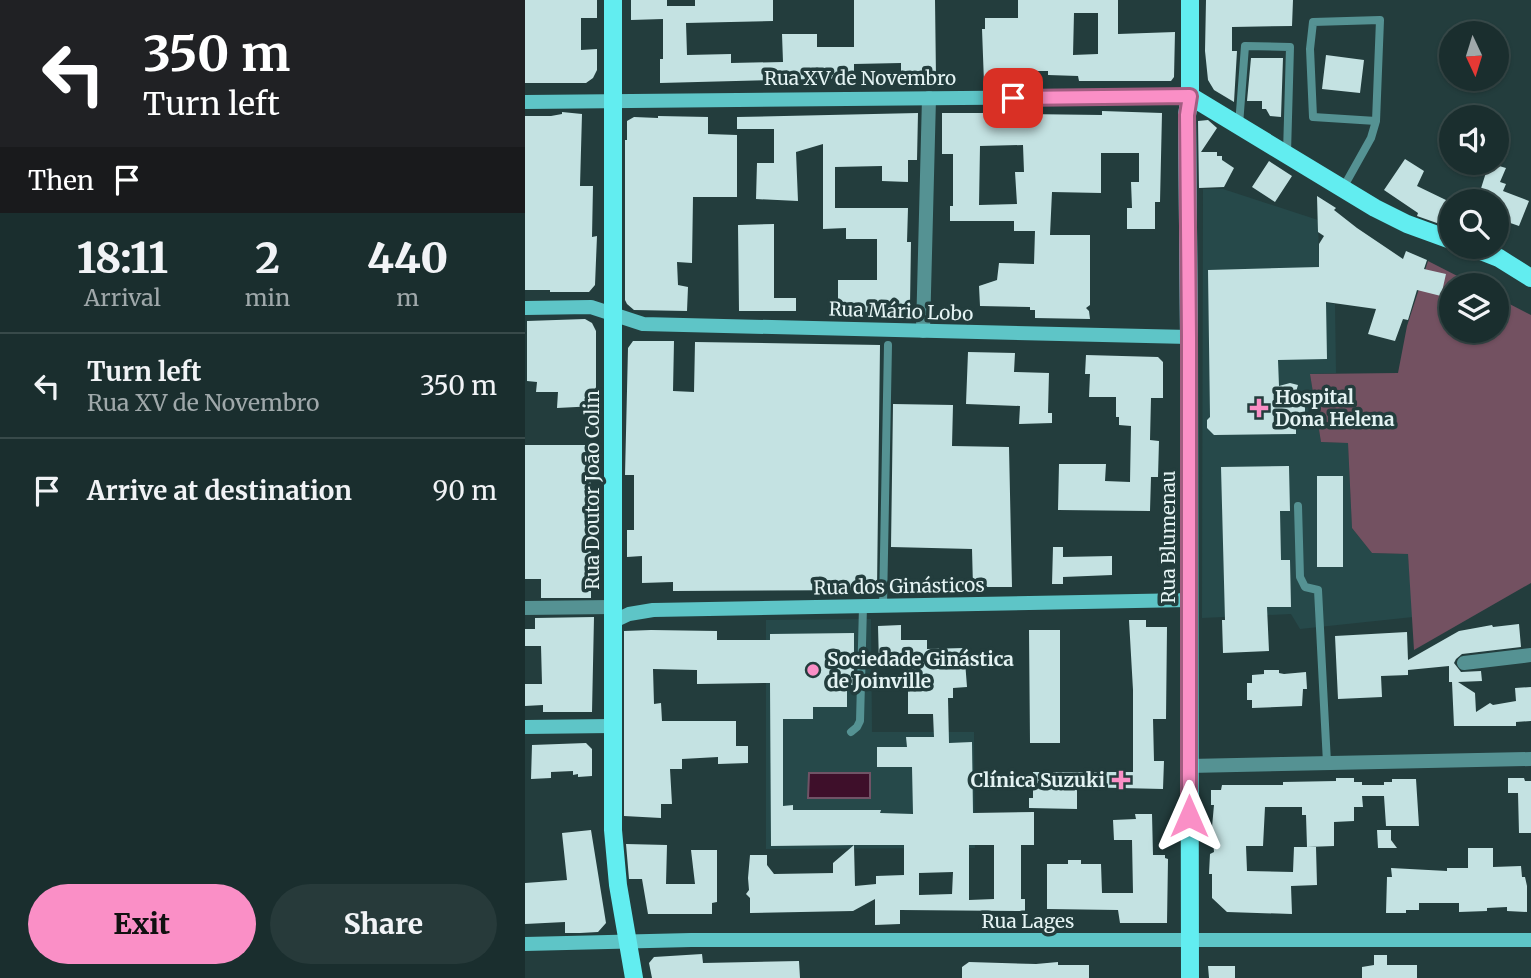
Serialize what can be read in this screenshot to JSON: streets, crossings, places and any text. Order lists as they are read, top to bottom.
{
  "streets": {
    "main road": [
      "Rua XV de Novembro",
      "Rua Mário Lobo",
      "Rua Doutor João Colin",
      "Rua Blumenau",
      "Rua dos Ginásticos",
      "Rua Lages"
    ]
  },
  "crossings": [
    ["Rua XV de Novembro", "Rua Doutor João Colin"],
    ["Rua XV de Novembro", "Rua Blumenau"],
    ["Rua Mário Lobo", "Rua Doutor João Colin"],
    ["Rua Mário Lobo", "Rua Blumenau"],
    ["Rua Doutor João Colin", "Rua dos Ginásticos"],
    ["Rua Doutor João Colin", "Rua Lages"],
    ["Rua Blumenau", "Rua dos Ginásticos"],
    ["Rua Blumenau", "Rua Lages"]
  ],
  "places": {
    "health": ["Hospital Dona Helena", "Clínica Suzuki"],
    "other": ["Sociedade Ginástica de Joinville"]
  },
  "north": "bottom",
  "page": {
    "turn": ["350 m", "Turn left"],
    "then": "Then",
    "eta": [
      "18:11",
      "Arrival",
      "2",
      "min",
      "440",
      "m"
    ],
    "list": [
      {
        "name": "Turn left",
        "note": "Rua XV de Novembro",
        "value": "350 m"
      },
      {
        "name": "Arrive at destination",
        "value": "90 m"
      }
    ],
    "buttons": ["Exit", "Share"]
  }
}
